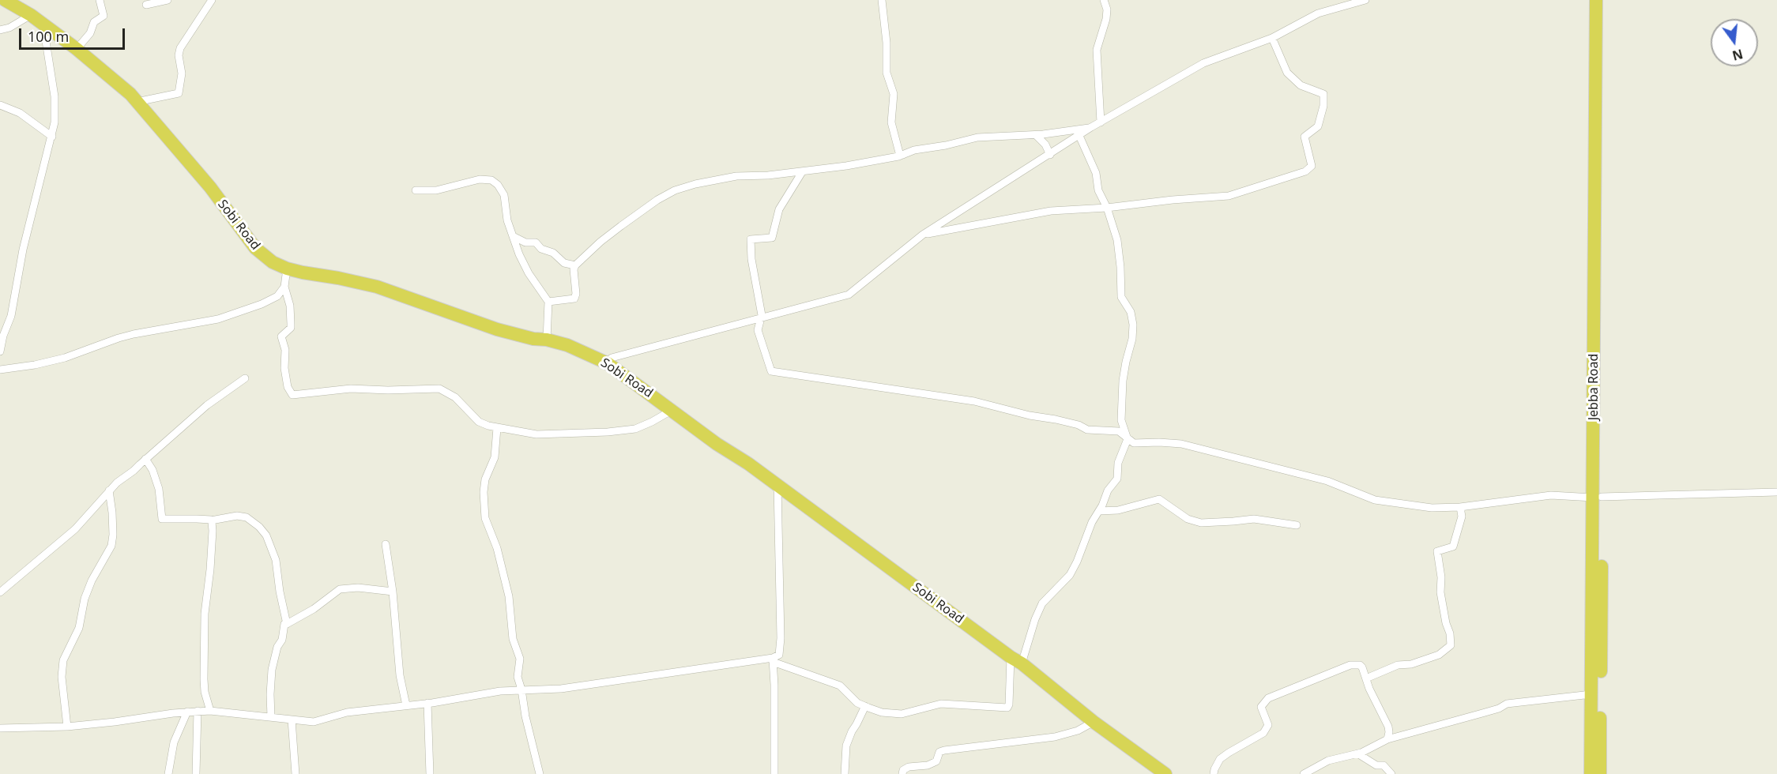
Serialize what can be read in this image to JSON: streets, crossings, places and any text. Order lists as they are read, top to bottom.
{
  "streets": {
    "highway": ["Sobi Road", "Jebba Road"]
  },
  "scale_bar": "100 m",
  "north": "bottom"
}
